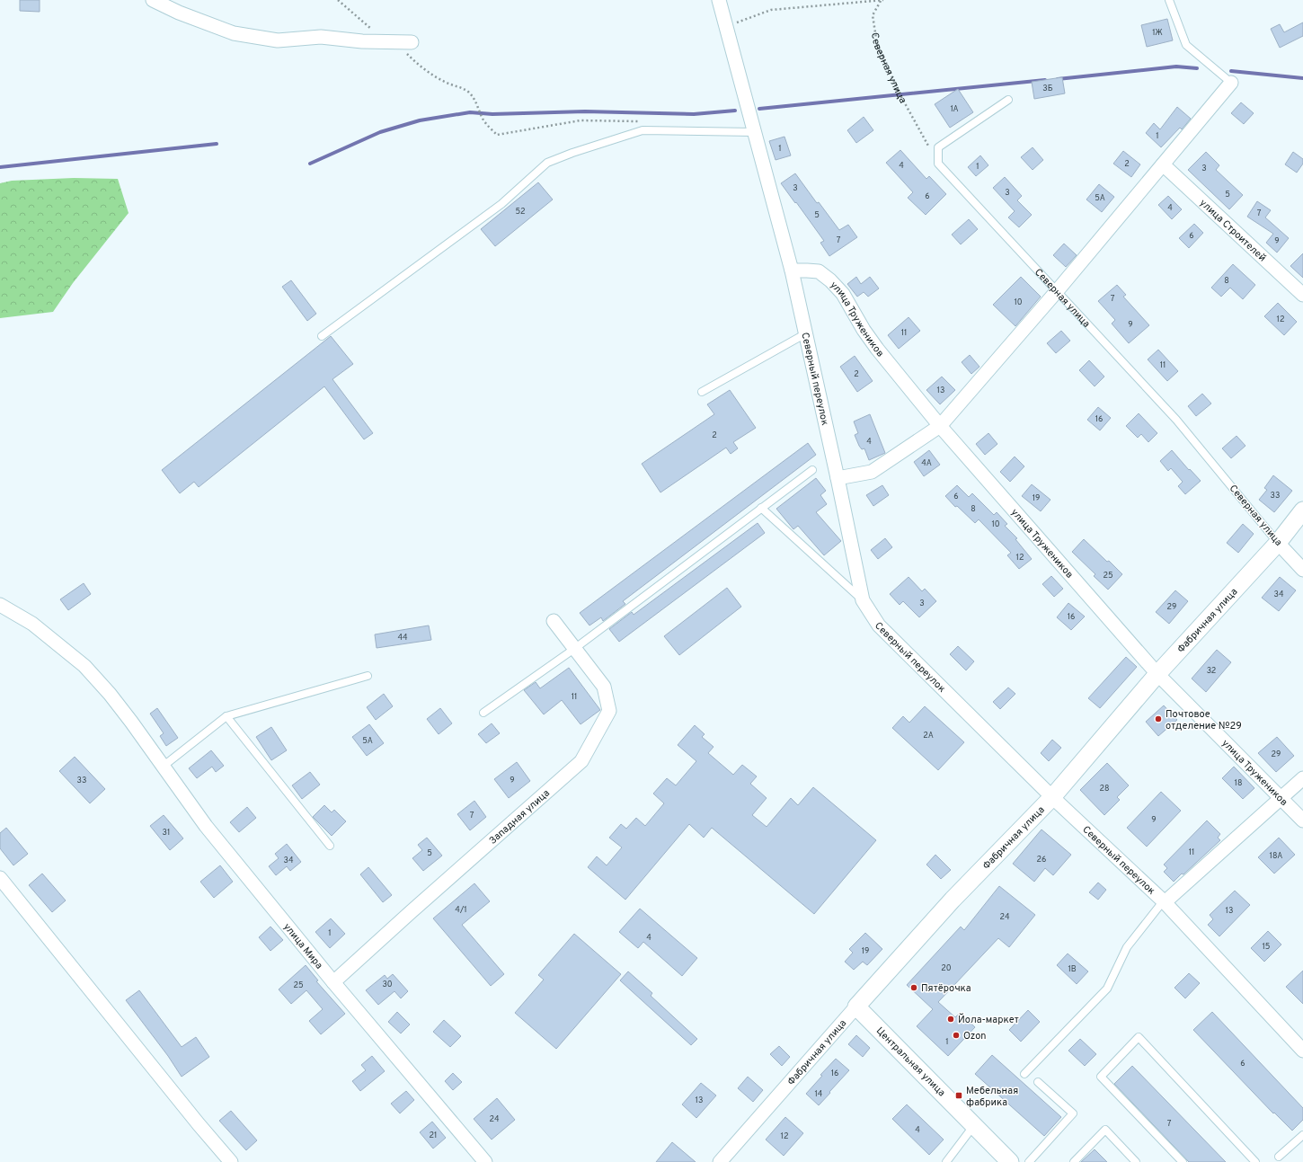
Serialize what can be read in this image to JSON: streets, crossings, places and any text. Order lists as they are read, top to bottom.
{
  "streets": {
    "street": [
      "Северная улица",
      "улица Строителей",
      "улица Тружеников",
      "Северный переулок",
      "Фабричная улица",
      "Западная улица",
      "улица Мира",
      "Центральная улица"
    ]
  },
  "crossings": [
    ["Северная улица", "Фабричная улица"],
    ["улица Тружеников", "Северный переулок"],
    ["улица Тружеников", "Фабричная улица"],
    ["Северный переулок", "Фабричная улица"],
    ["Фабричная улица", "Центральная улица"],
    ["Западная улица", "улица Мира"]
  ],
  "places": {
    "other": [
      "Почтовое отделение №29",
      "Пятёрочка",
      "Йола-маркет",
      "Ozon"
    ],
    "transit": ["Мебельная фабрика"]
  },
  "house_numbers": [
    "1Ж",
    "3Б",
    "1А",
    "1",
    "1",
    "2",
    "4",
    "1",
    "3",
    "3",
    "3",
    "5",
    "6",
    "5А",
    "4",
    "52",
    "7",
    "5",
    "6",
    "7",
    "9",
    "8",
    "7",
    "10",
    "12",
    "9",
    "11",
    "11",
    "2",
    "13",
    "16",
    "2",
    "4",
    "4А",
    "33",
    "6",
    "19",
    "8",
    "10",
    "12",
    "25",
    "34",
    "3",
    "29",
    "16",
    "44",
    "32",
    "11",
    "2А",
    "5А",
    "29",
    "33",
    "9",
    "18",
    "28",
    "7",
    "9",
    "31",
    "11",
    "5",
    "18А",
    "26",
    "34",
    "4/1",
    "13",
    "24",
    "1",
    "4",
    "15",
    "19",
    "20",
    "1В",
    "30",
    "25",
    "1",
    "6",
    "16",
    "14",
    "13",
    "24",
    "7",
    "4",
    "21",
    "12"
  ]
}
